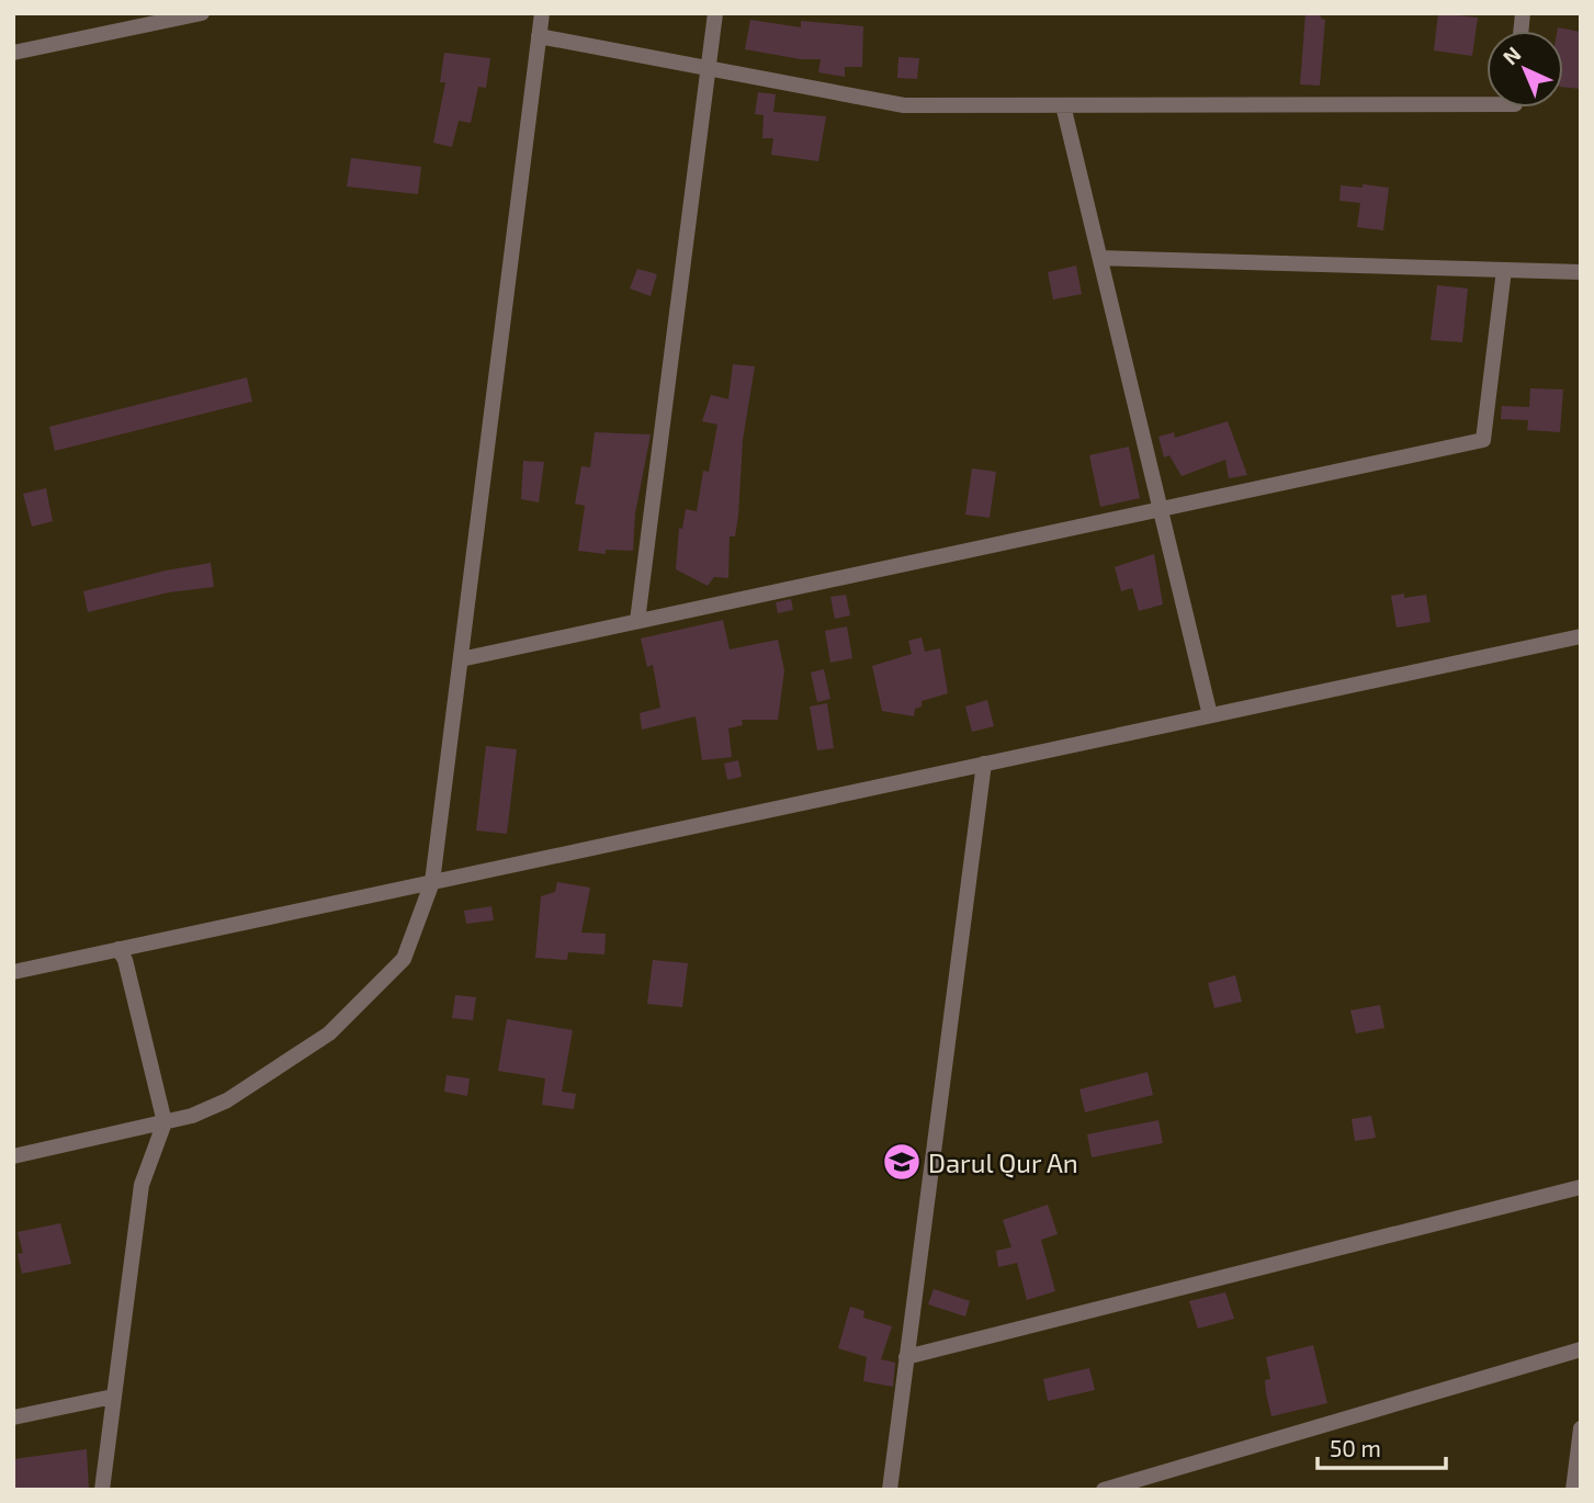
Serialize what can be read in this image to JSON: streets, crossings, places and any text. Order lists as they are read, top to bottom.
{
  "places": {
    "school or university": ["Darul Qur An"]
  },
  "scale_bar": "50 m",
  "north": "top left"
}
